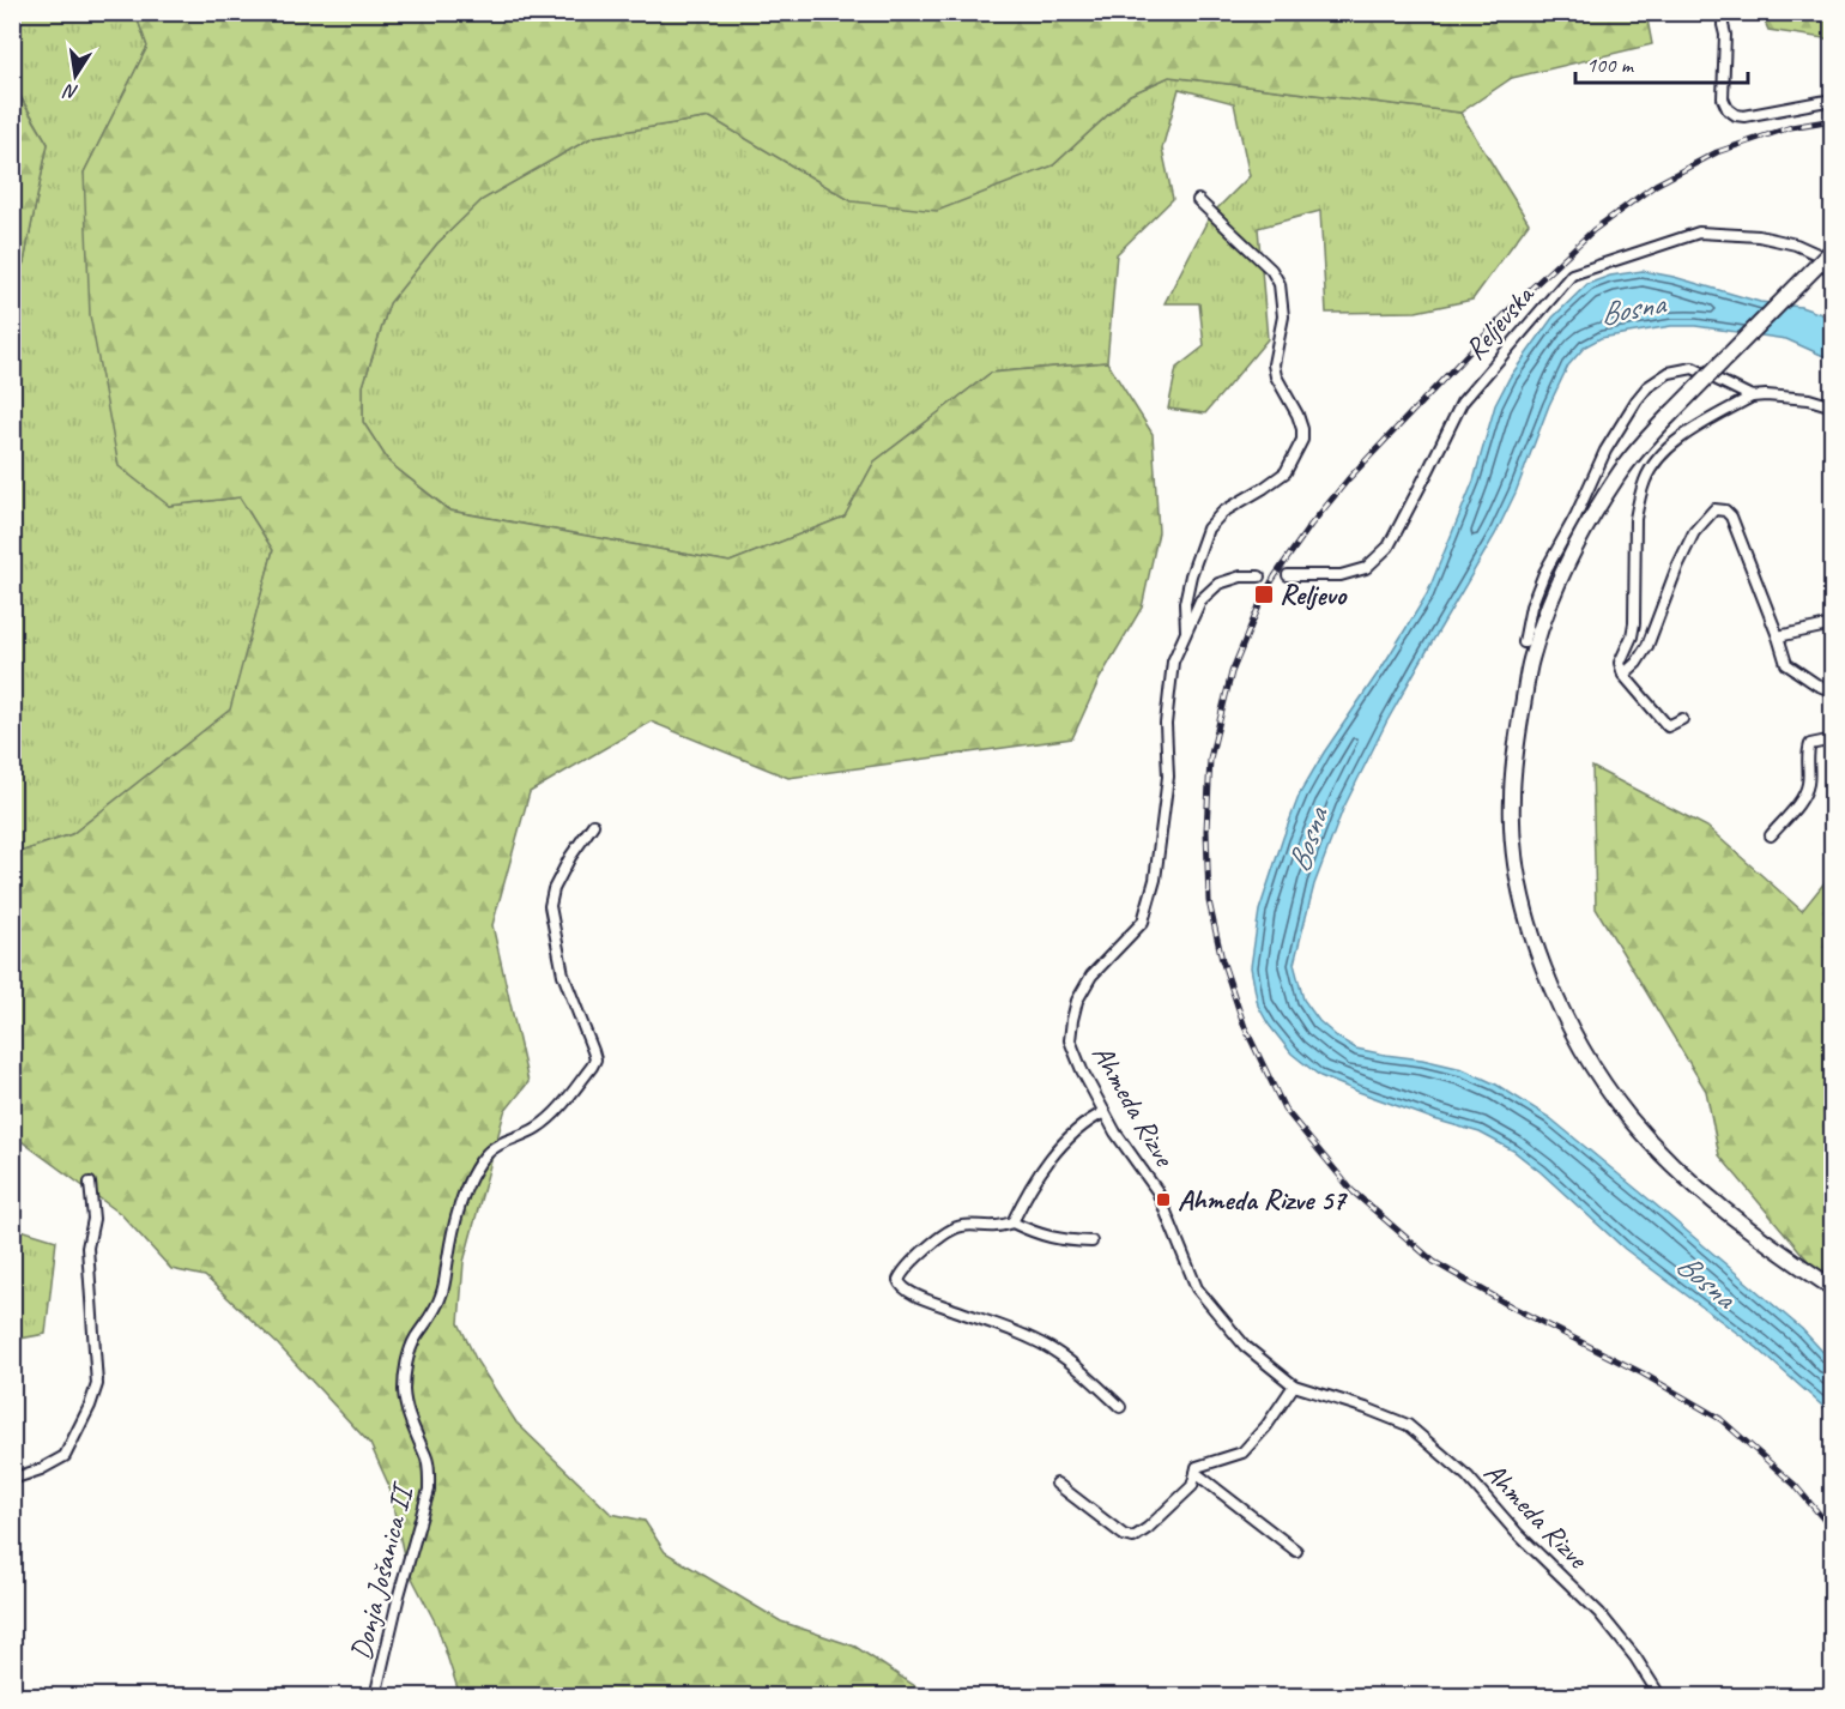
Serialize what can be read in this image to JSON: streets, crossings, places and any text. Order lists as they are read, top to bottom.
{
  "streets": {
    "street": ["Reljevska", "Ahmeda Rizve", "Donja Jošanica II"]
  },
  "water": ["Bosna"],
  "places": {
    "transit": ["Reljevo", "Ahmeda Rizve 57"]
  },
  "scale_bar": "100 m",
  "north": "bottom"
}
